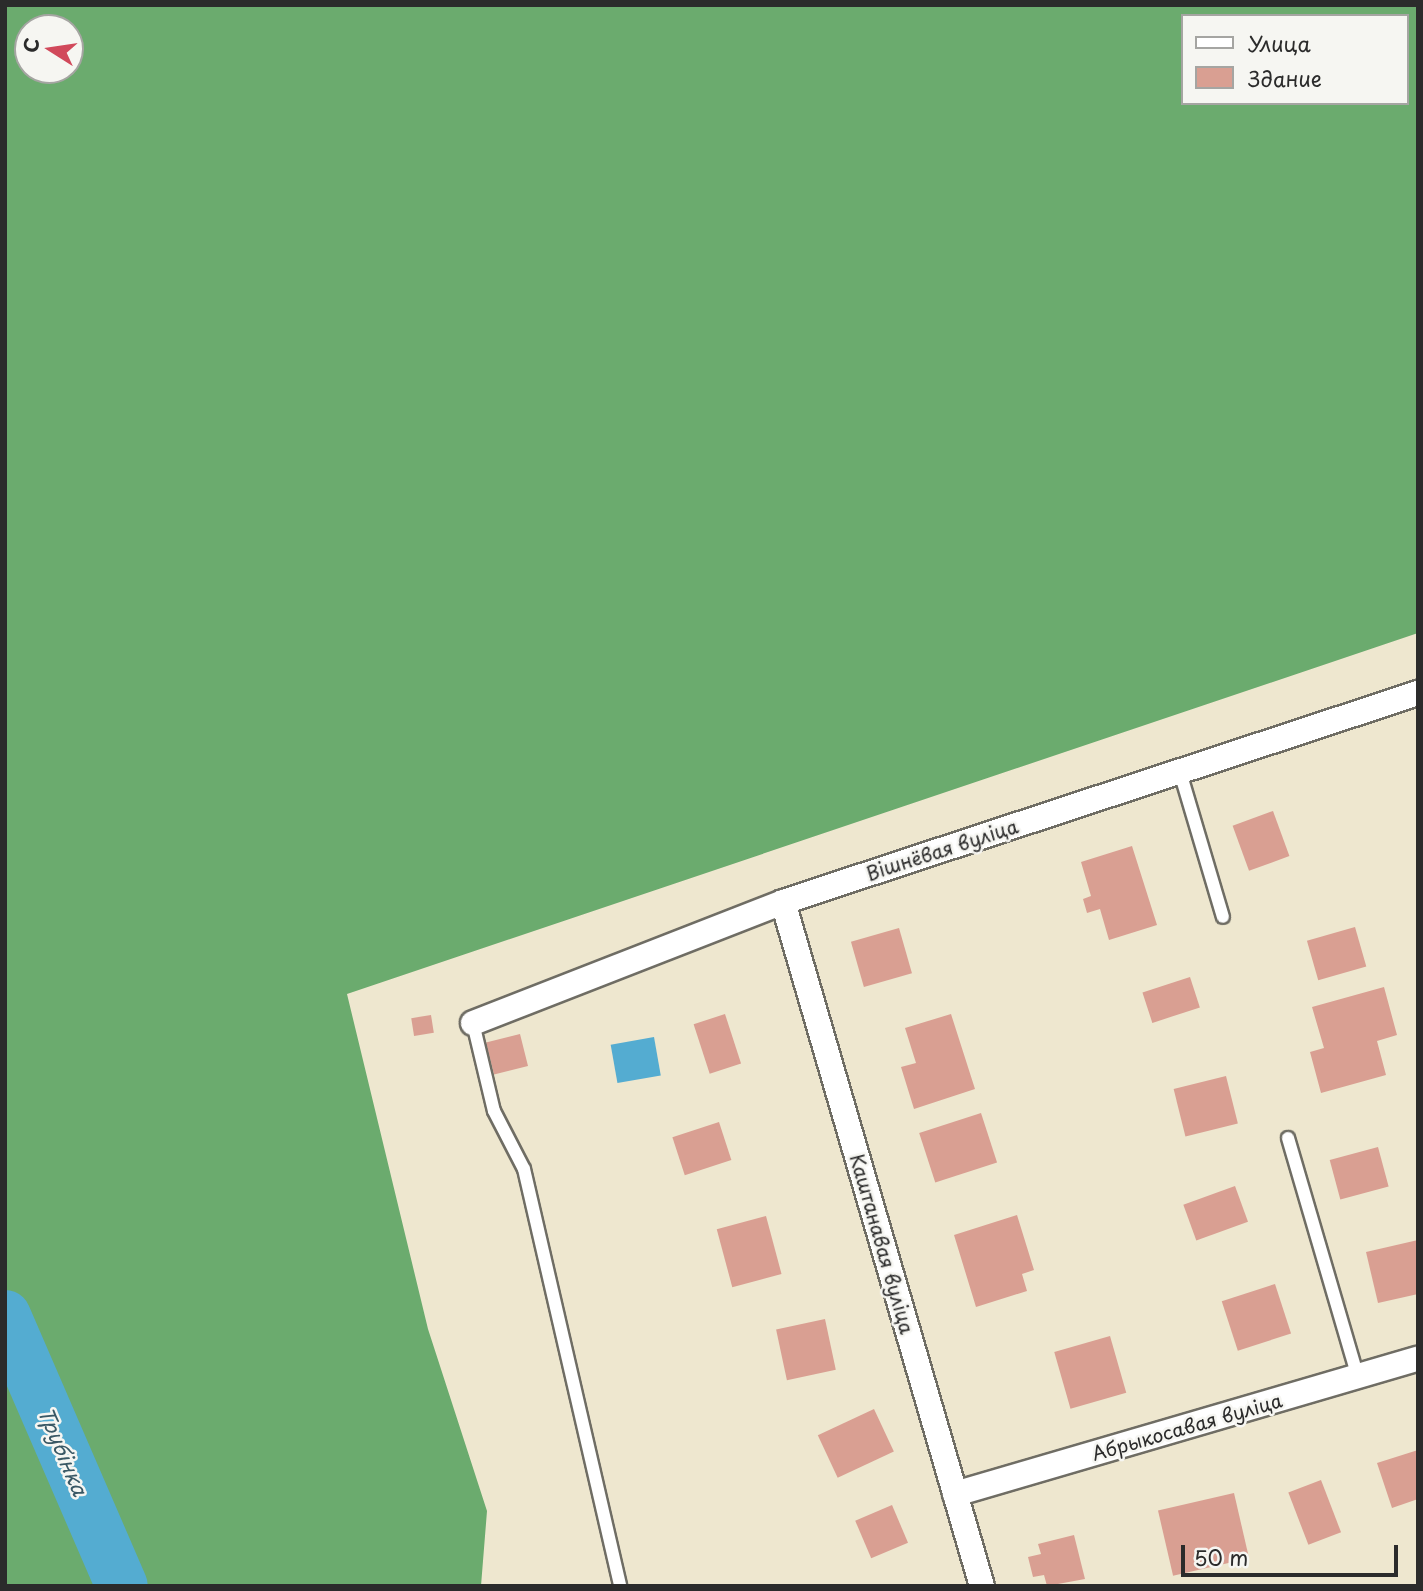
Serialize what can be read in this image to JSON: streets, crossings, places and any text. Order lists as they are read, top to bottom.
{
  "streets": {
    "street": ["Вішнёвая вуліца", "Каштанавая вуліца", "Абрыкосавая вуліца"]
  },
  "crossings": [
    ["Вішнёвая вуліца", "Каштанавая вуліца"],
    ["Каштанавая вуліца", "Абрыкосавая вуліца"]
  ],
  "water": ["Трубінка"],
  "legend": ["Улица", "Здание"],
  "scale_bar": "50 m",
  "north": "left"
}
